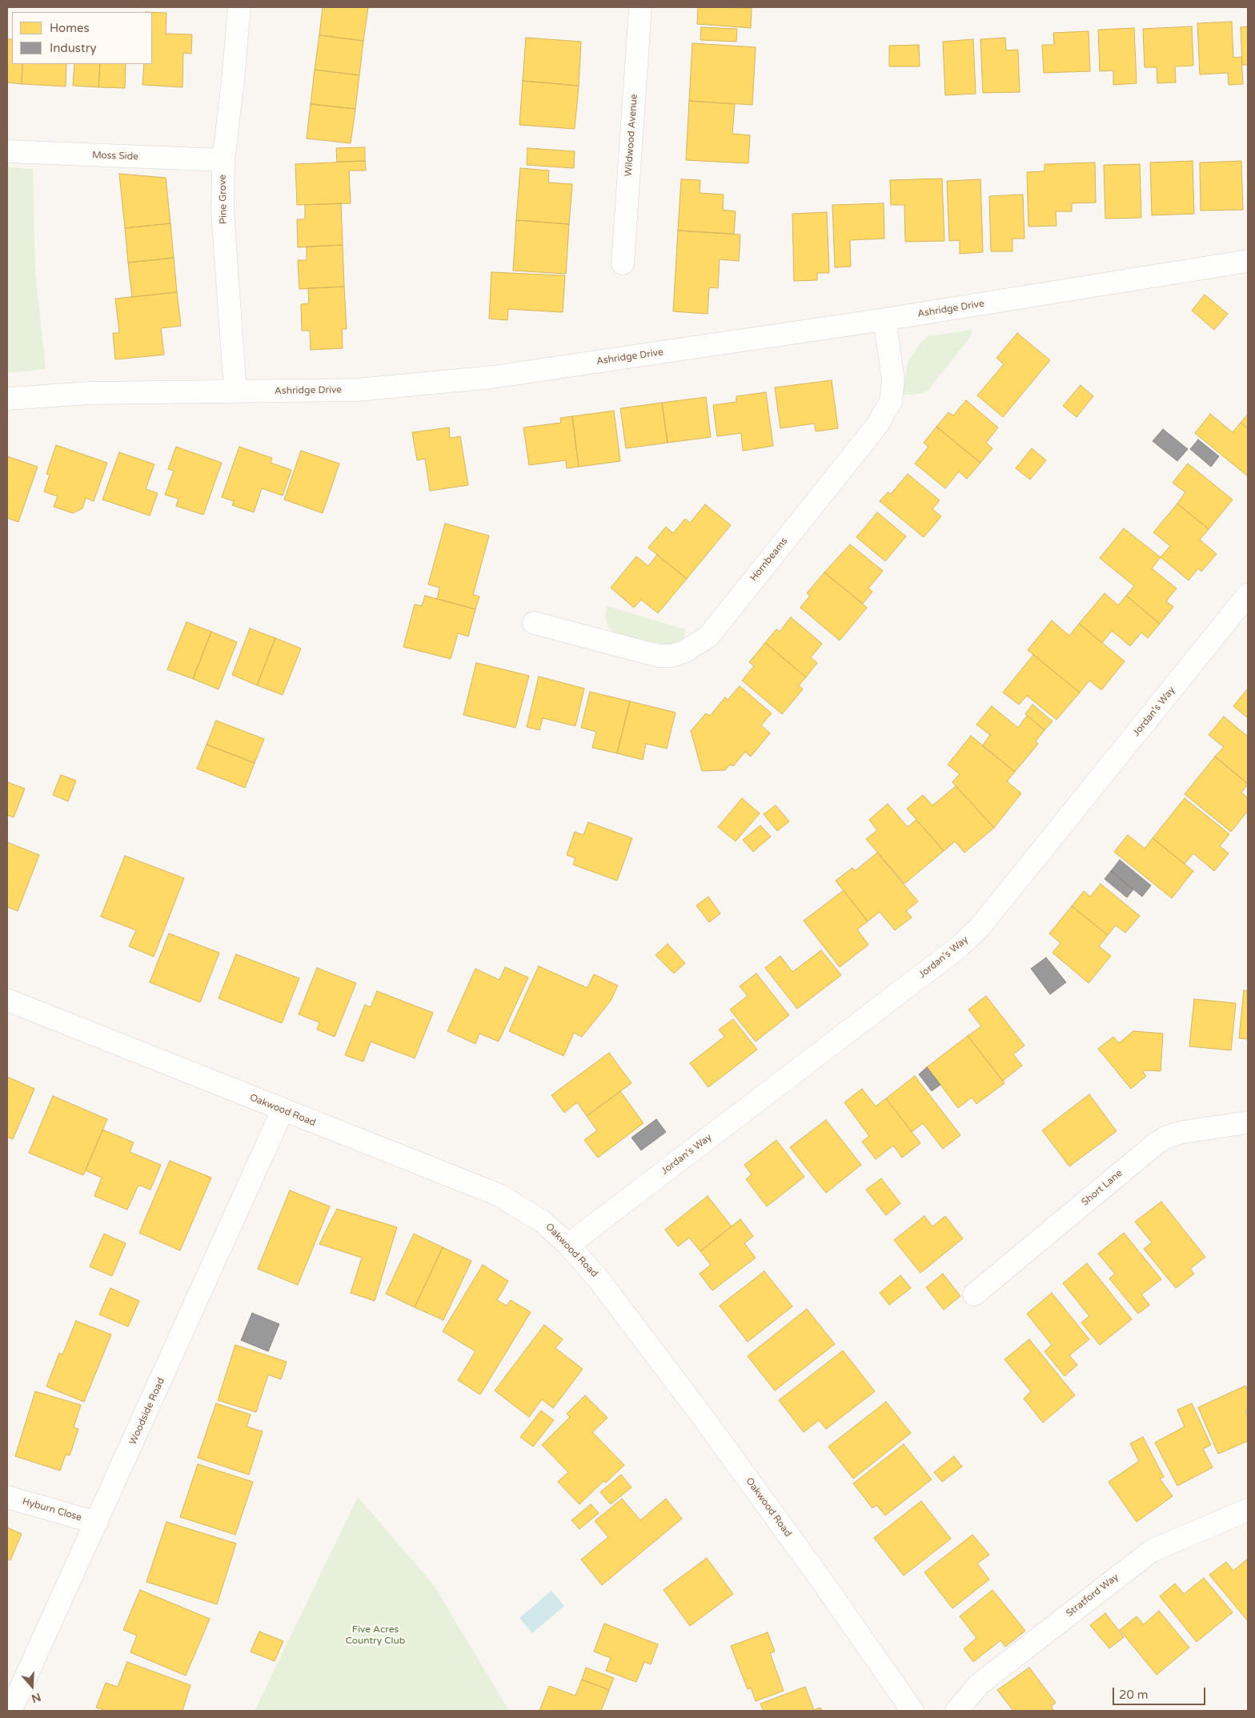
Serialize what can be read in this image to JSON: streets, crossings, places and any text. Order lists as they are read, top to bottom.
{
  "streets": {
    "street": [
      "Wildwood Avenue",
      "Moss Side",
      "Pine Grove",
      "Ashridge Drive",
      "Hornbeams",
      "Jordan's Way",
      "Oakwood Road",
      "Short Lane",
      "Woodside Road",
      "Hyburn Close",
      "Stratford Way"
    ]
  },
  "crossings": [
    ["Moss Side", "Pine Grove"],
    ["Pine Grove", "Ashridge Drive"],
    ["Ashridge Drive", "Hornbeams"],
    ["Jordan's Way", "Oakwood Road"],
    ["Oakwood Road", "Woodside Road"],
    ["Woodside Road", "Hyburn Close"]
  ],
  "parks": ["Five Acres Country Club"],
  "legend": ["Homes", "Industry"],
  "scale_bar": "20 m",
  "north": "bottom"
}
